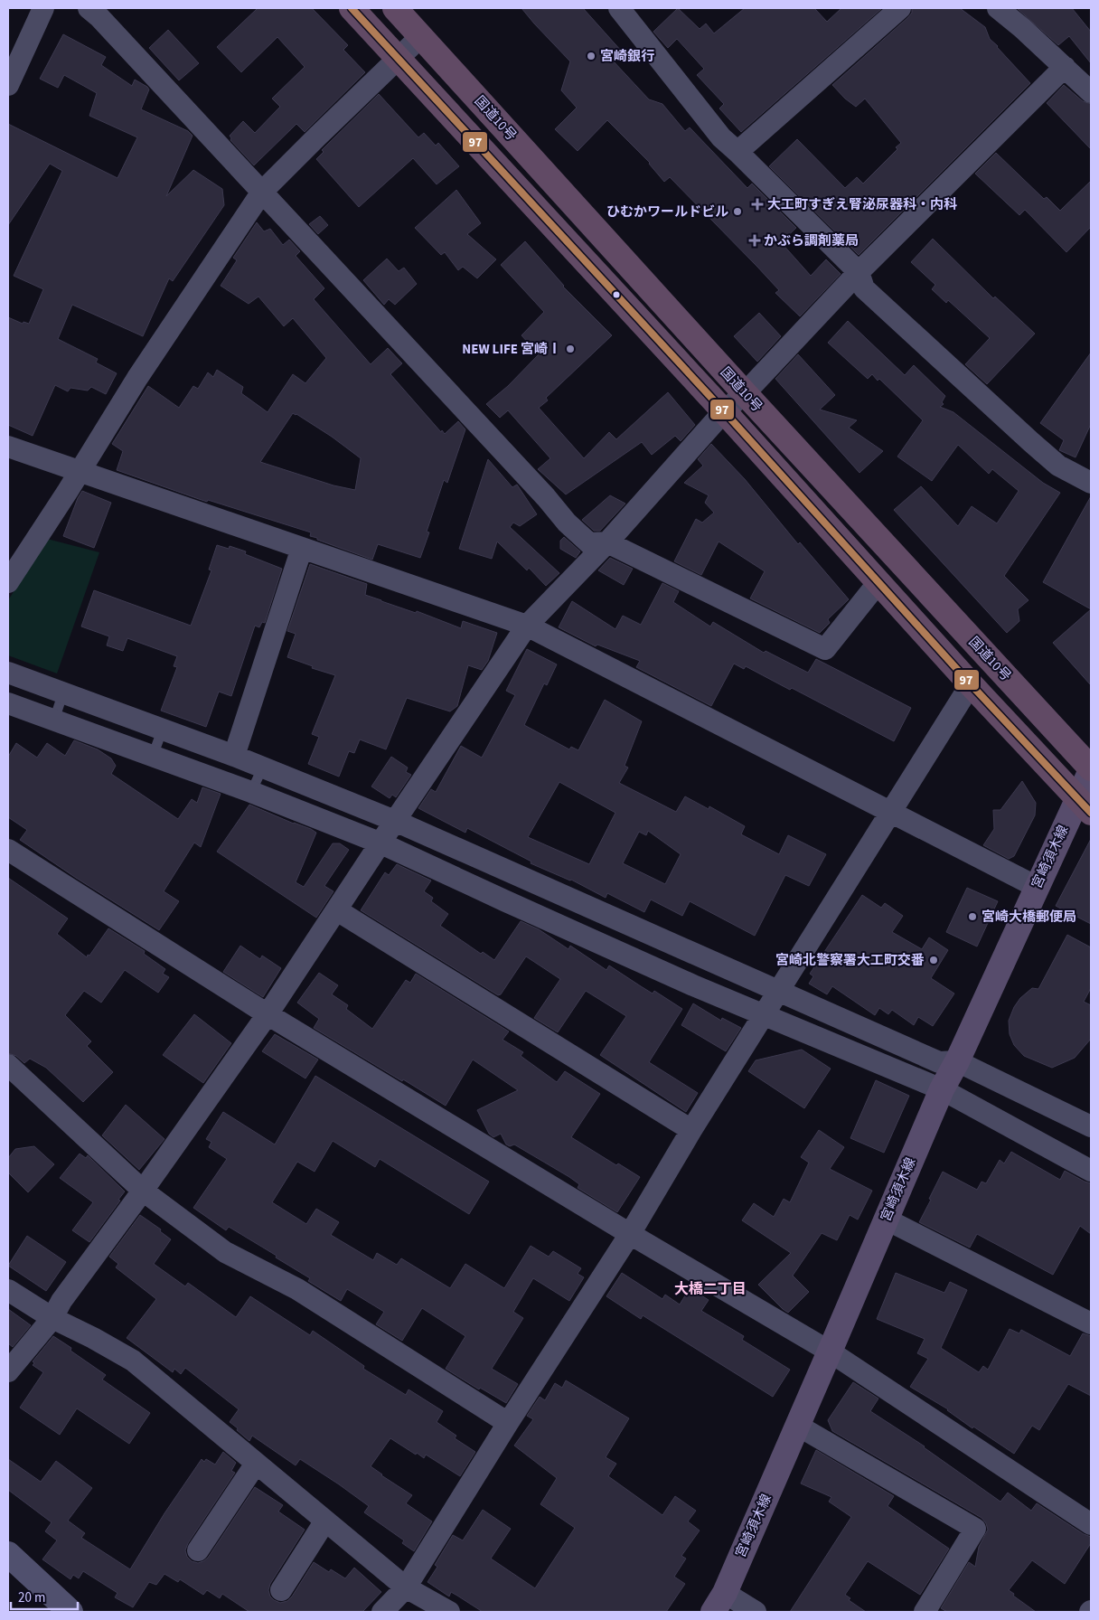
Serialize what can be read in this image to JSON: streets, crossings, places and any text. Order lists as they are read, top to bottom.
{
  "streets": {
    "highway": ["国道10号"],
    "main road": ["宮崎須木線"]
  },
  "crossings": [
    ["国道10号", "宮崎須木線"]
  ],
  "districts": ["大橋二丁目"],
  "places": {
    "other": [
      "宮崎銀行",
      "ひむかワールドビル",
      "NEW LIFE 宮崎Ⅰ",
      "宮崎大橋郵便局",
      "宮崎北警察署大工町交番"
    ],
    "health": ["大工町すぎえ腎泌尿器科・内科", "かぶら調剤薬局"]
  },
  "lines": ["transit line 97"],
  "scale_bar": "20 m"
}
